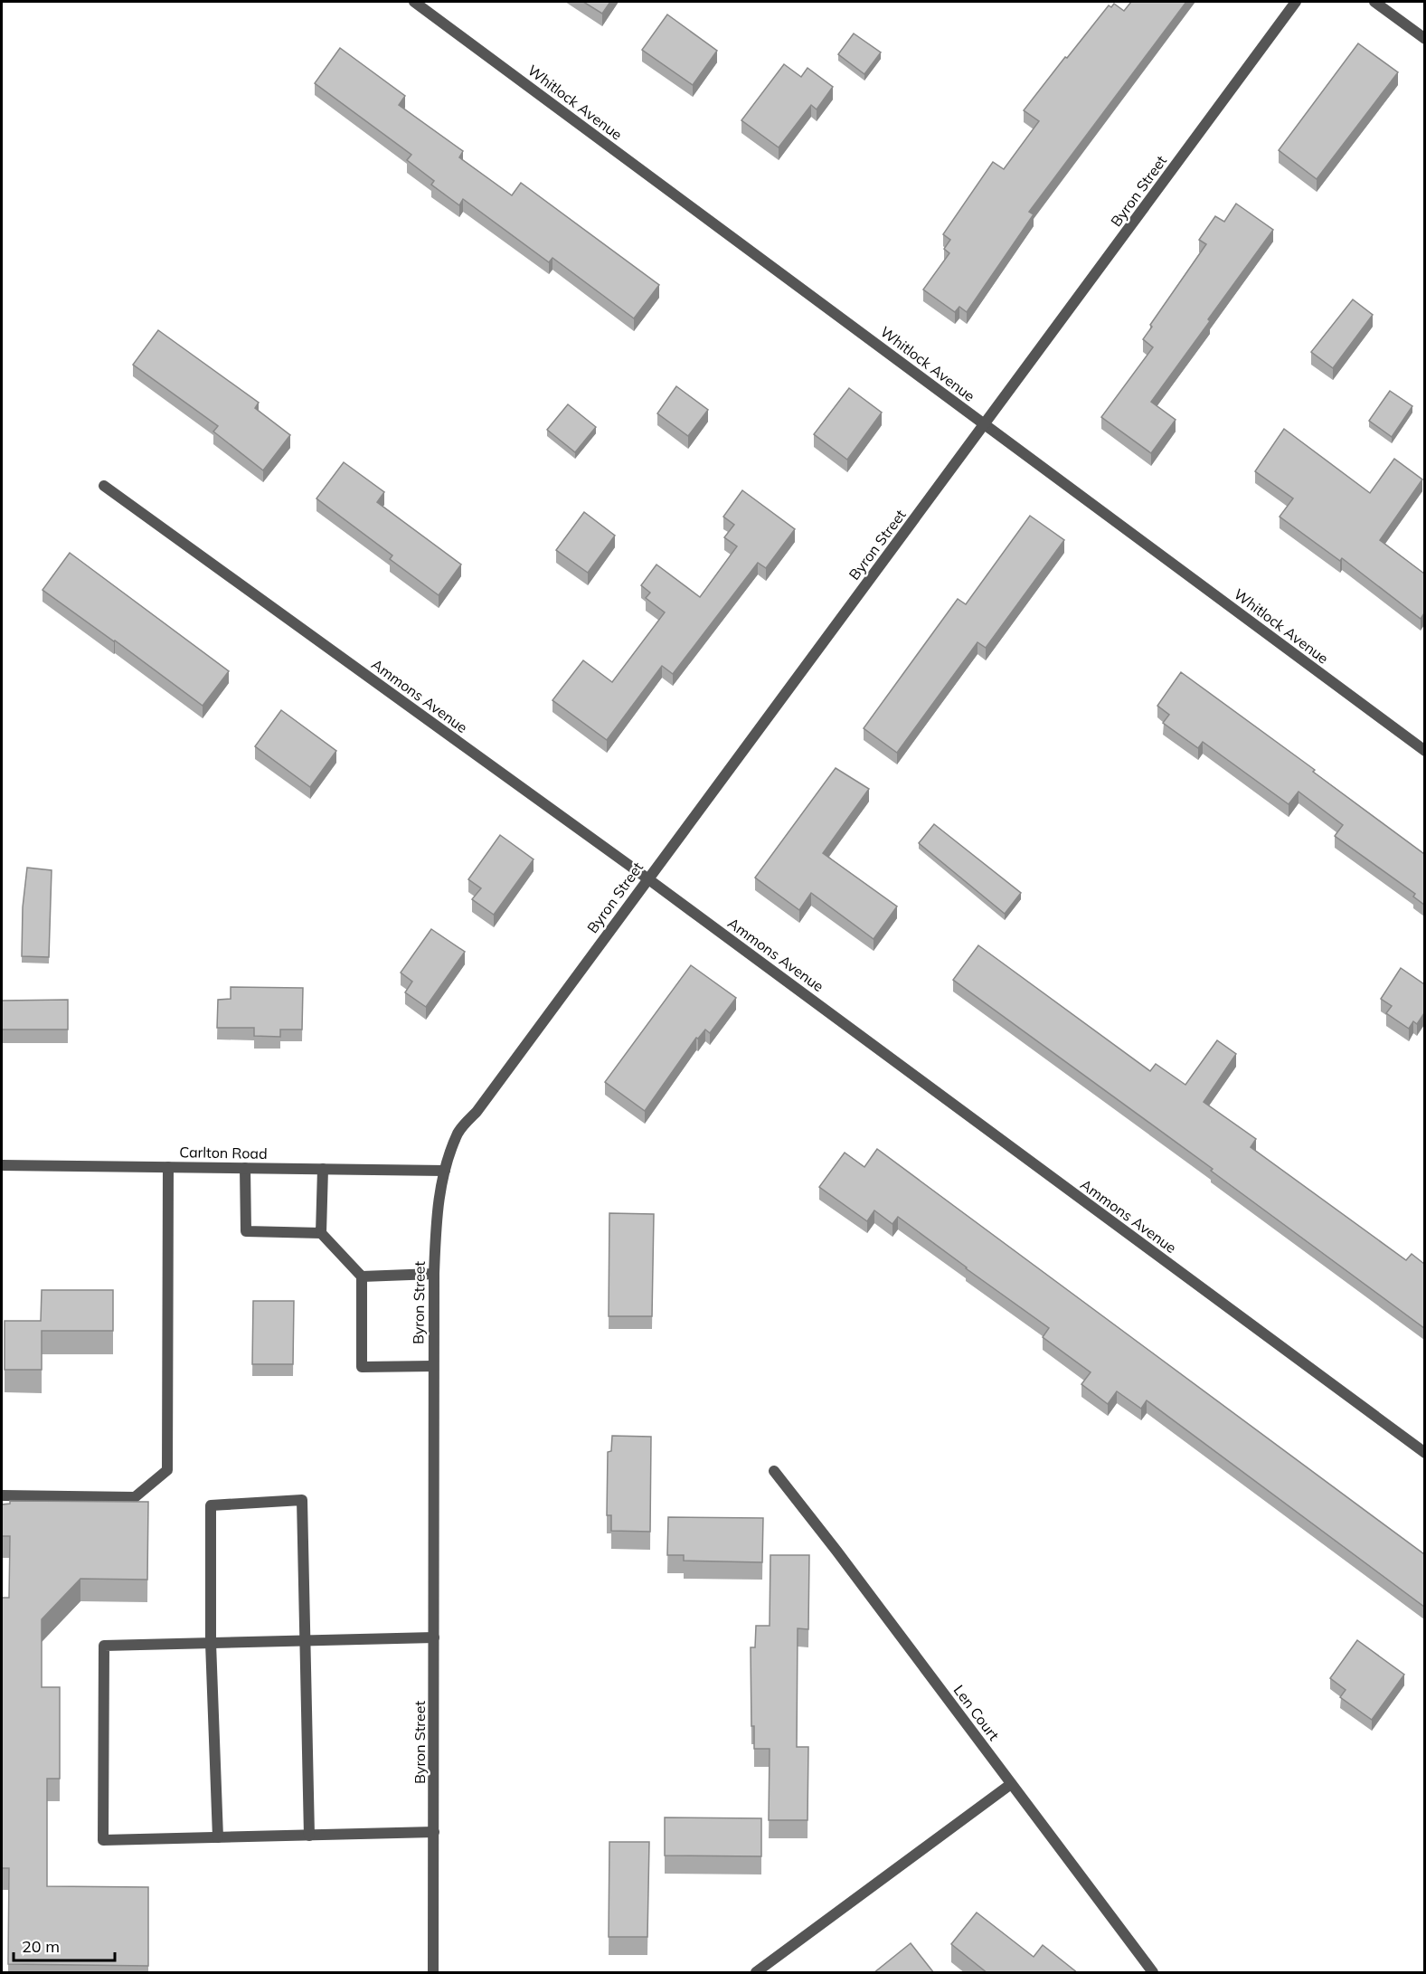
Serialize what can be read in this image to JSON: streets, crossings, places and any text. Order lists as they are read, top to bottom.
{
  "streets": {
    "street": [
      "Whitlock Avenue",
      "Byron Street",
      "Ammons Avenue",
      "Carlton Road",
      "Len Court"
    ]
  },
  "crossings": [
    ["Whitlock Avenue", "Byron Street"],
    ["Byron Street", "Ammons Avenue"],
    ["Byron Street", "Carlton Road"]
  ],
  "scale_bar": "20 m"
}
